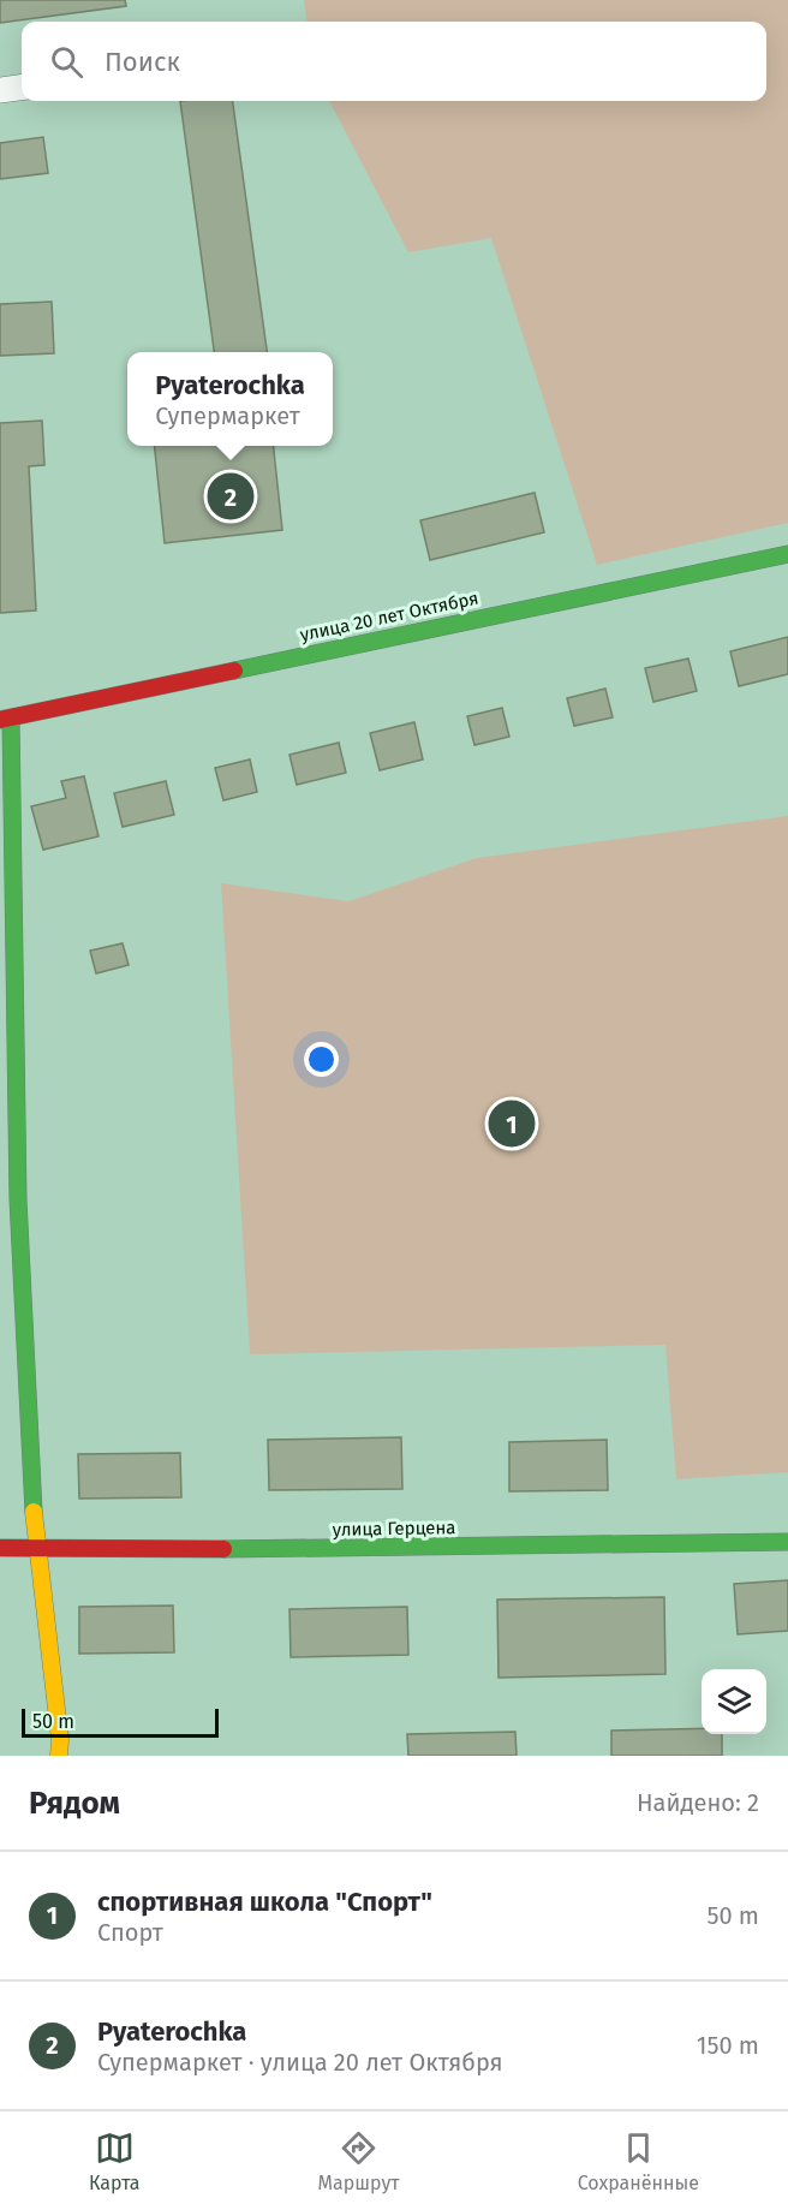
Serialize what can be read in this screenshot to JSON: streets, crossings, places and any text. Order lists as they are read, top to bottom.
{
  "streets": {
    "street": ["улица 20 лет Октября", "улица Герцена"]
  },
  "scale_bar": "50 m",
  "page": {
    "search": "Поиск",
    "popup": ["Pyaterochka", "Супермаркет"],
    "pins": ["2", "1"],
    "scale": "50 m",
    "heading": ["Рядом", "Найдено: 2"],
    "list": [
      {
        "mark": "1",
        "name": "спортивная школа \"Спорт\"",
        "note": "Спорт",
        "value": "50 m"
      },
      {
        "mark": "2",
        "name": "Pyaterochka",
        "note": "Супермаркет · улица 20 лет Октября",
        "value": "150 m"
      }
    ],
    "nav": ["Карта", "Маршрут", "Сохранённые"]
  }
}
